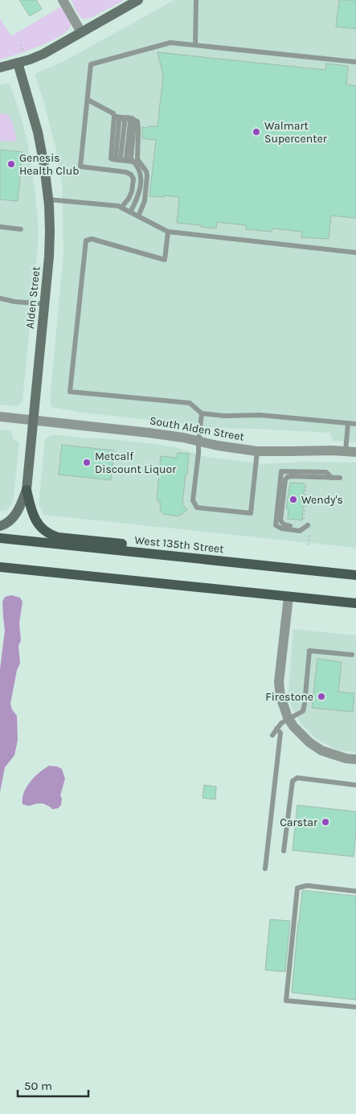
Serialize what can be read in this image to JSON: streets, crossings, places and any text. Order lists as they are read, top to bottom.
{
  "streets": {
    "main road": ["West 135th Street"],
    "street": ["Alden Street", "South Alden Street"]
  },
  "crossings": [
    ["Alden Street", "South Alden Street"]
  ],
  "places": [
    "Walmart Supercenter",
    "Genesis Health Club",
    "Metcalf Discount Liquor",
    "Wendy's",
    "Firestone",
    "Carstar"
  ],
  "scale_bar": "50 m"
}
